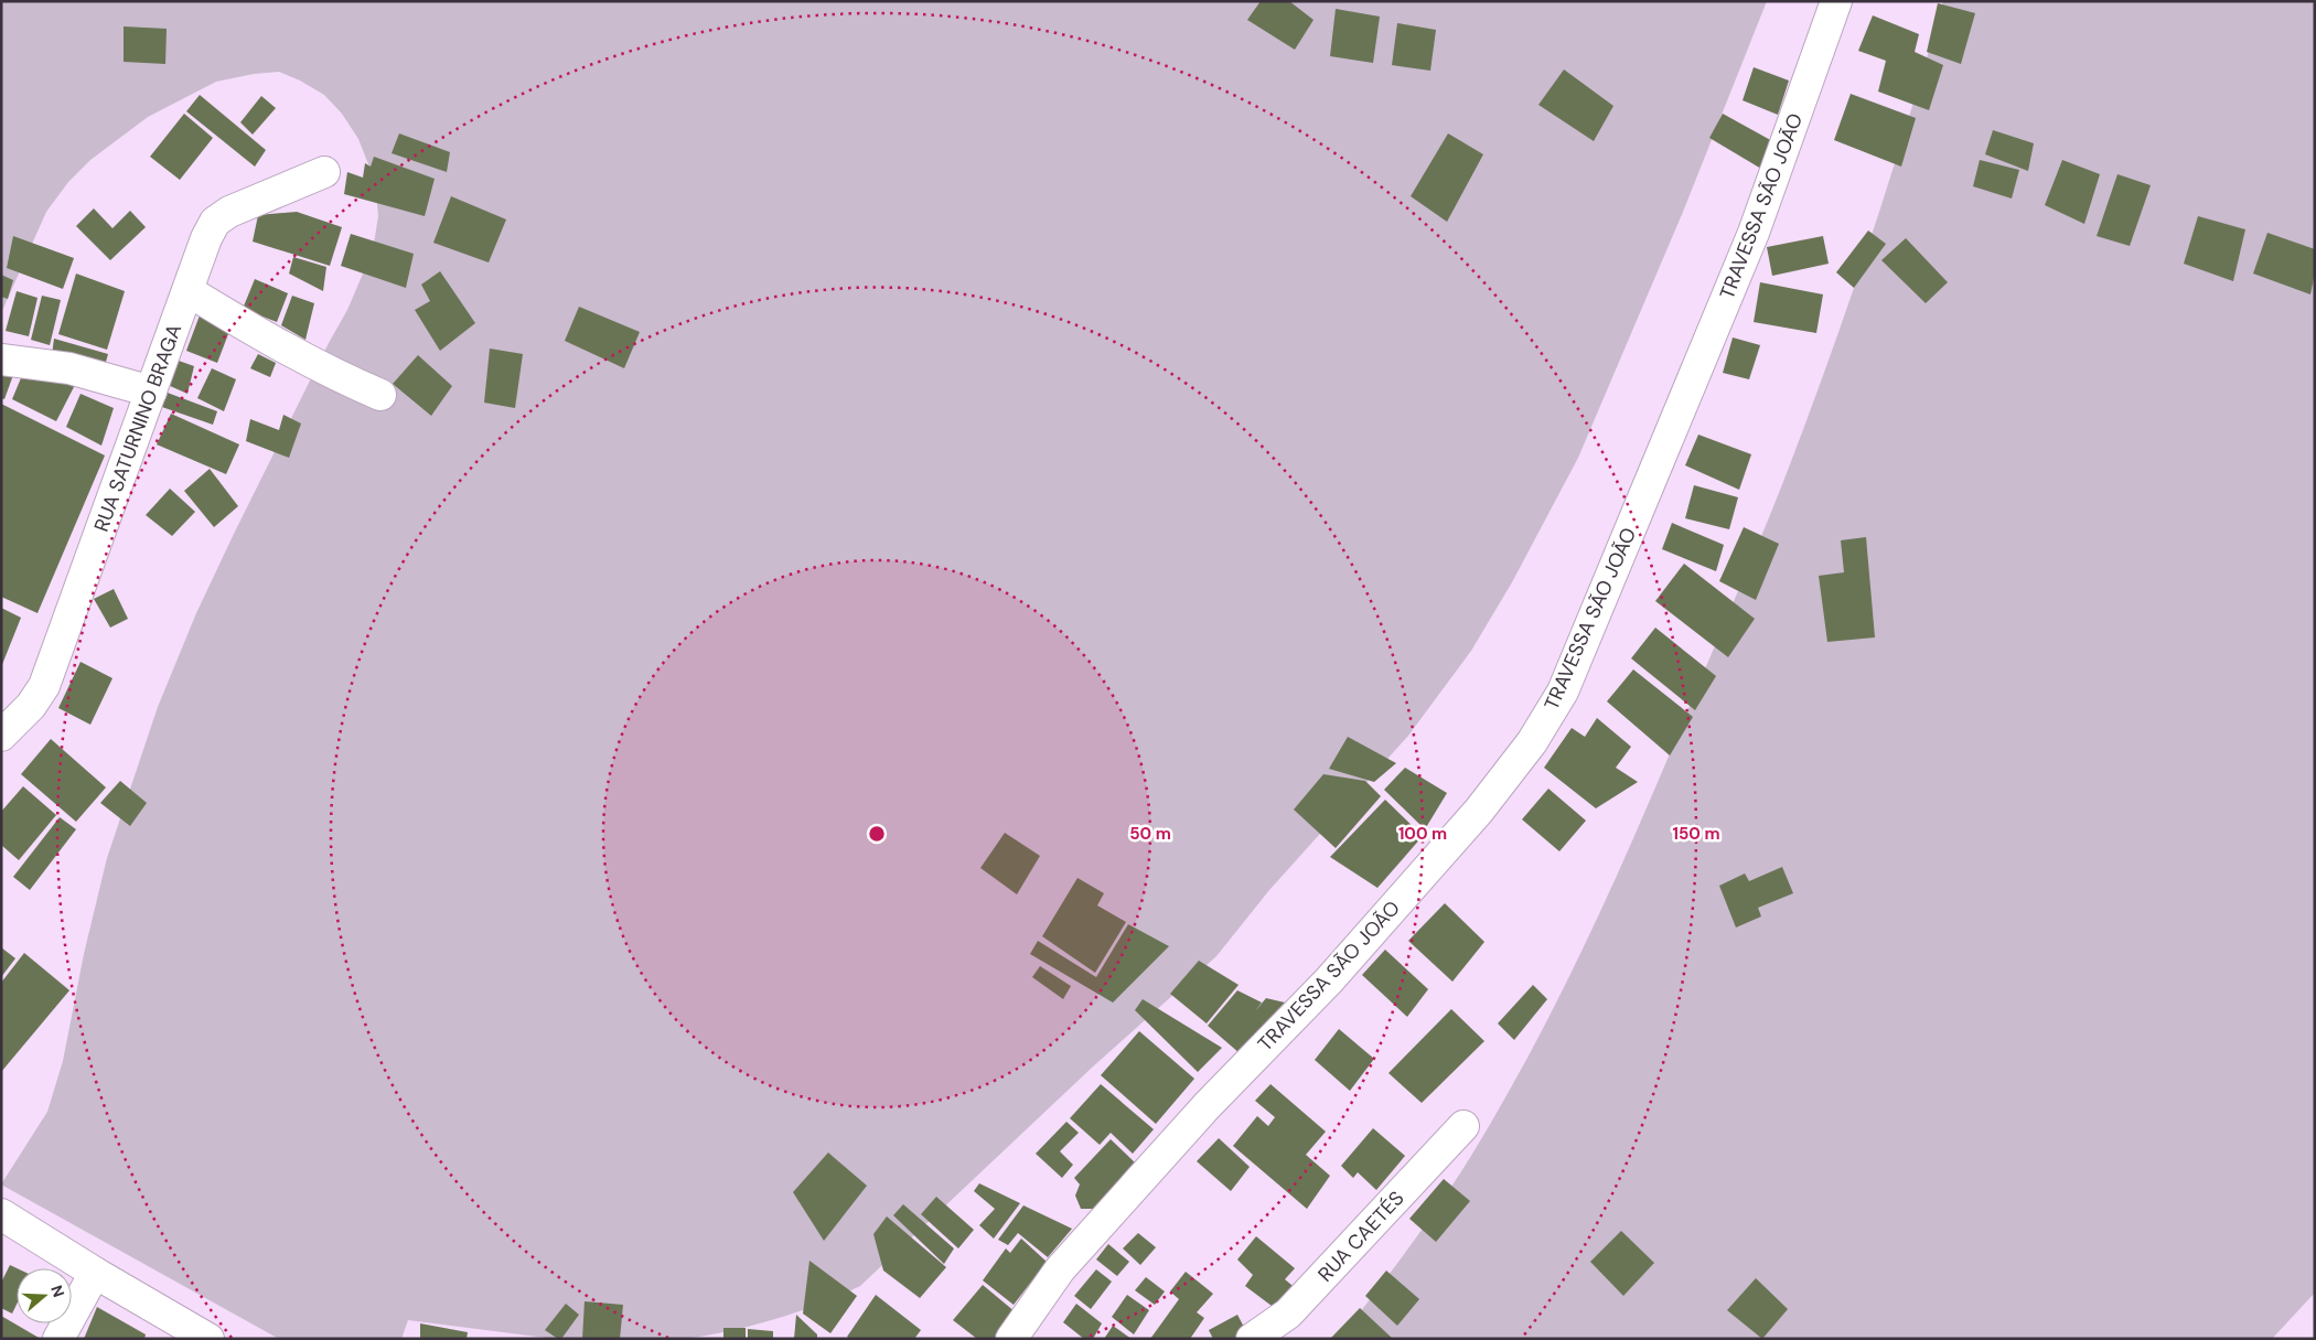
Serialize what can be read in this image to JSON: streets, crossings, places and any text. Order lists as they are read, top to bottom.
{
  "streets": {
    "street": ["TRAVESSA SÃO JOÃO", "RUA SATURNINO BRAGA", "RUA CAETÉS"]
  },
  "north": "right",
  "rings": ["50 m", "100 m", "150 m"]
}
